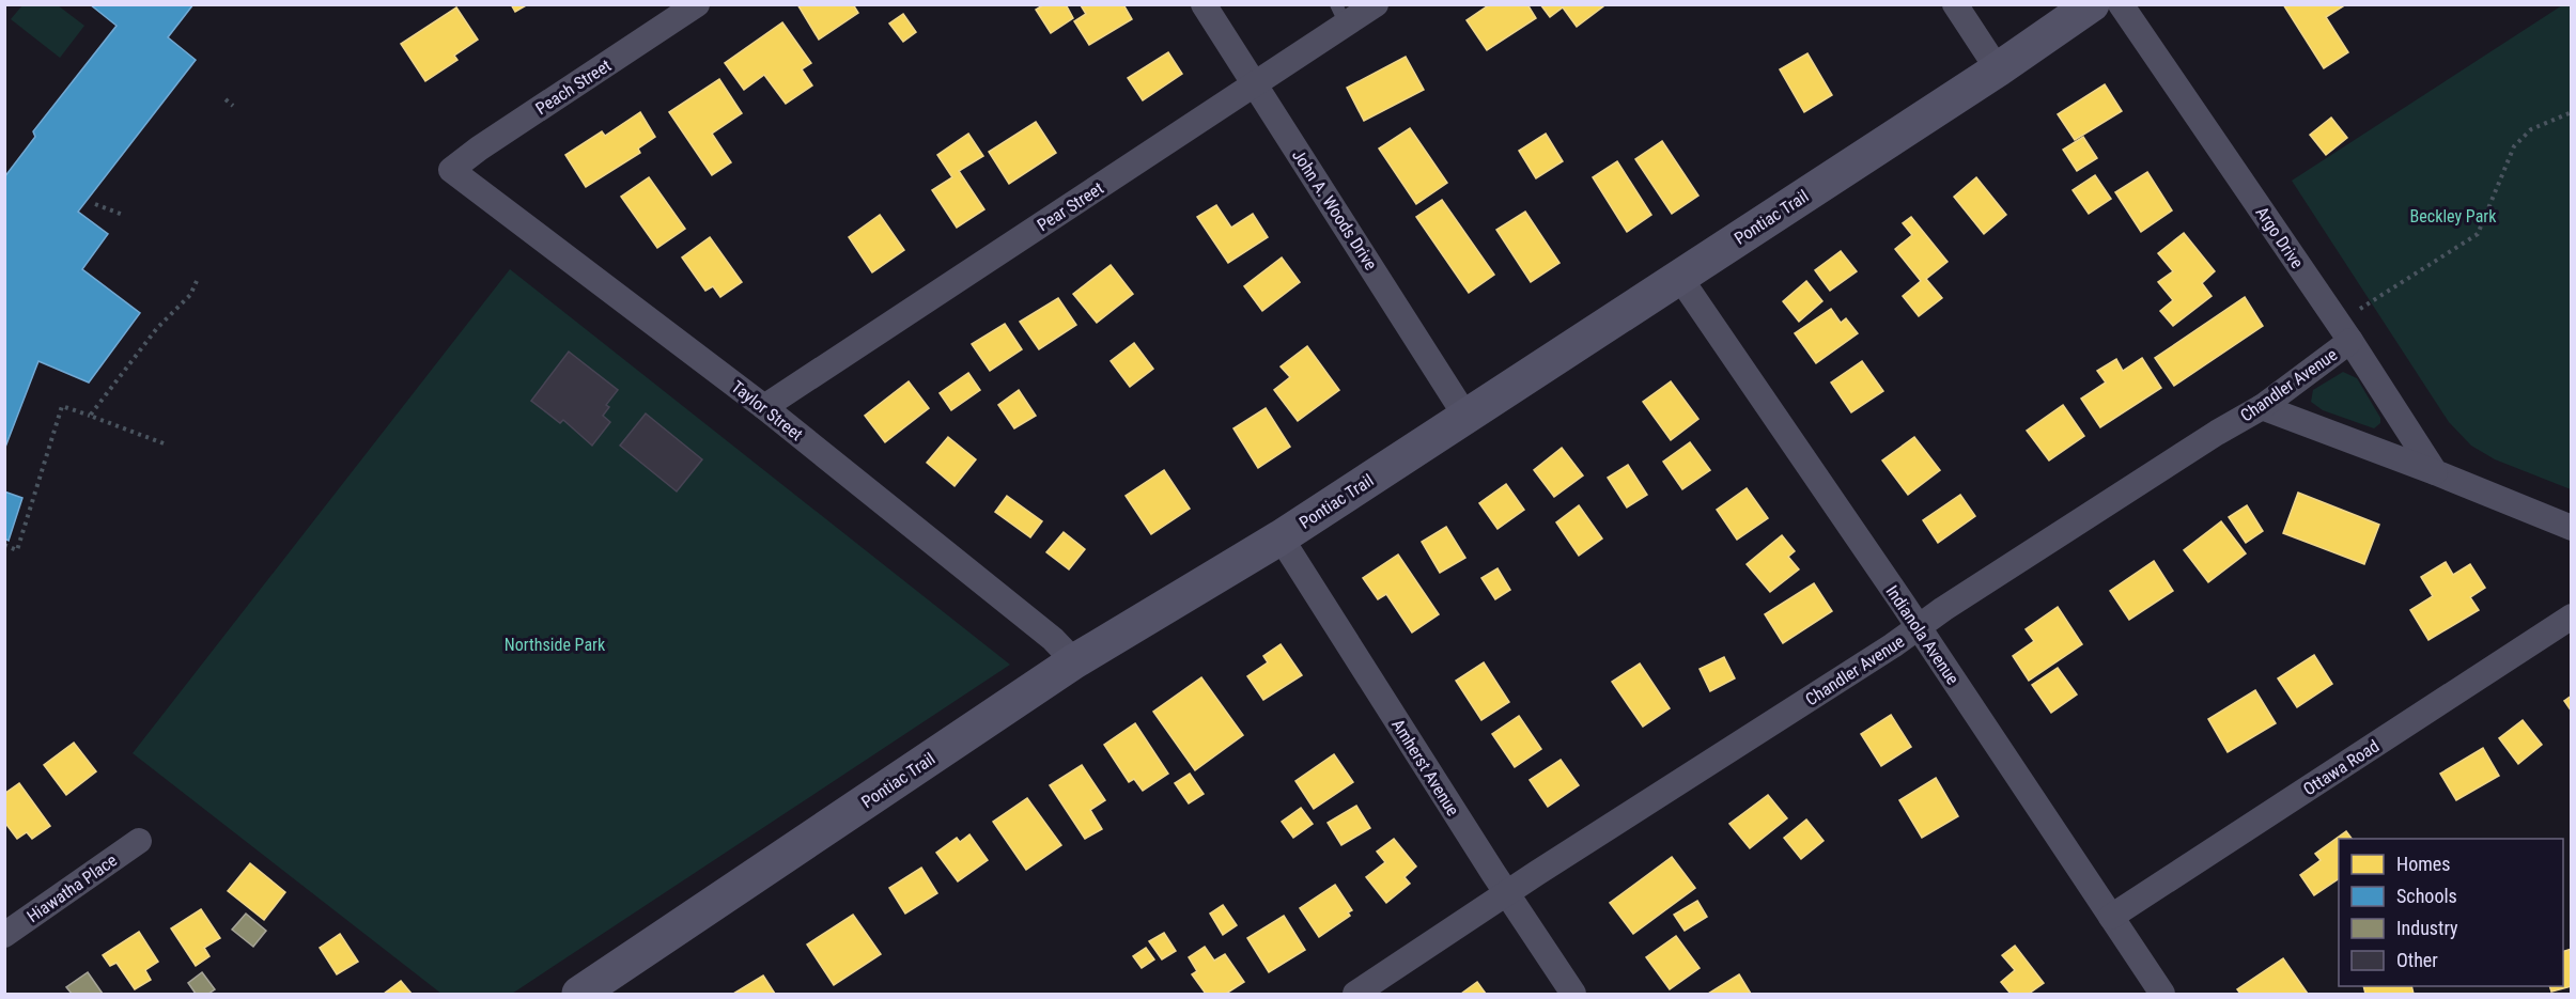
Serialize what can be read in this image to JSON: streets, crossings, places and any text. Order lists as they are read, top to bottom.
{
  "streets": {
    "main road": ["Pontiac Trail"],
    "street": [
      "Peach Street",
      "Pear Street",
      "John A. Woods Drive",
      "Argo Drive",
      "Chandler Avenue",
      "Taylor Street",
      "Indianola Avenue",
      "Amherst Avenue",
      "Ottawa Road",
      "Hiawatha Place"
    ]
  },
  "crossings": [
    ["Peach Street", "Taylor Street"],
    ["Pear Street", "John A. Woods Drive"],
    ["Pear Street", "Taylor Street"],
    ["John A. Woods Drive", "Pontiac Trail"],
    ["Pontiac Trail", "Taylor Street"],
    ["Pontiac Trail", "Indianola Avenue"],
    ["Pontiac Trail", "Amherst Avenue"],
    ["Argo Drive", "Chandler Avenue"],
    ["Chandler Avenue", "Indianola Avenue"],
    ["Chandler Avenue", "Amherst Avenue"],
    ["Indianola Avenue", "Ottawa Road"]
  ],
  "parks": ["Beckley Park", "Northside Park"],
  "legend": [
    "Homes",
    "Schools",
    "Industry",
    "Other"
  ]
}
